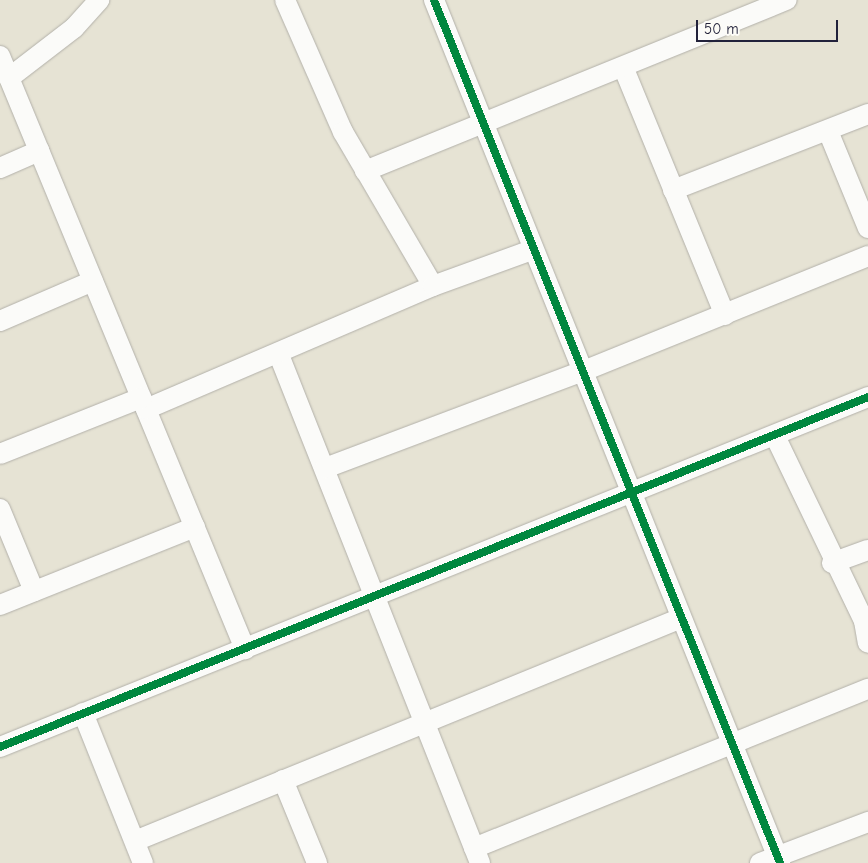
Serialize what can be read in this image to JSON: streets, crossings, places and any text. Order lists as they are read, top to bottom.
{
  "scale_bar": "50 m"
}
